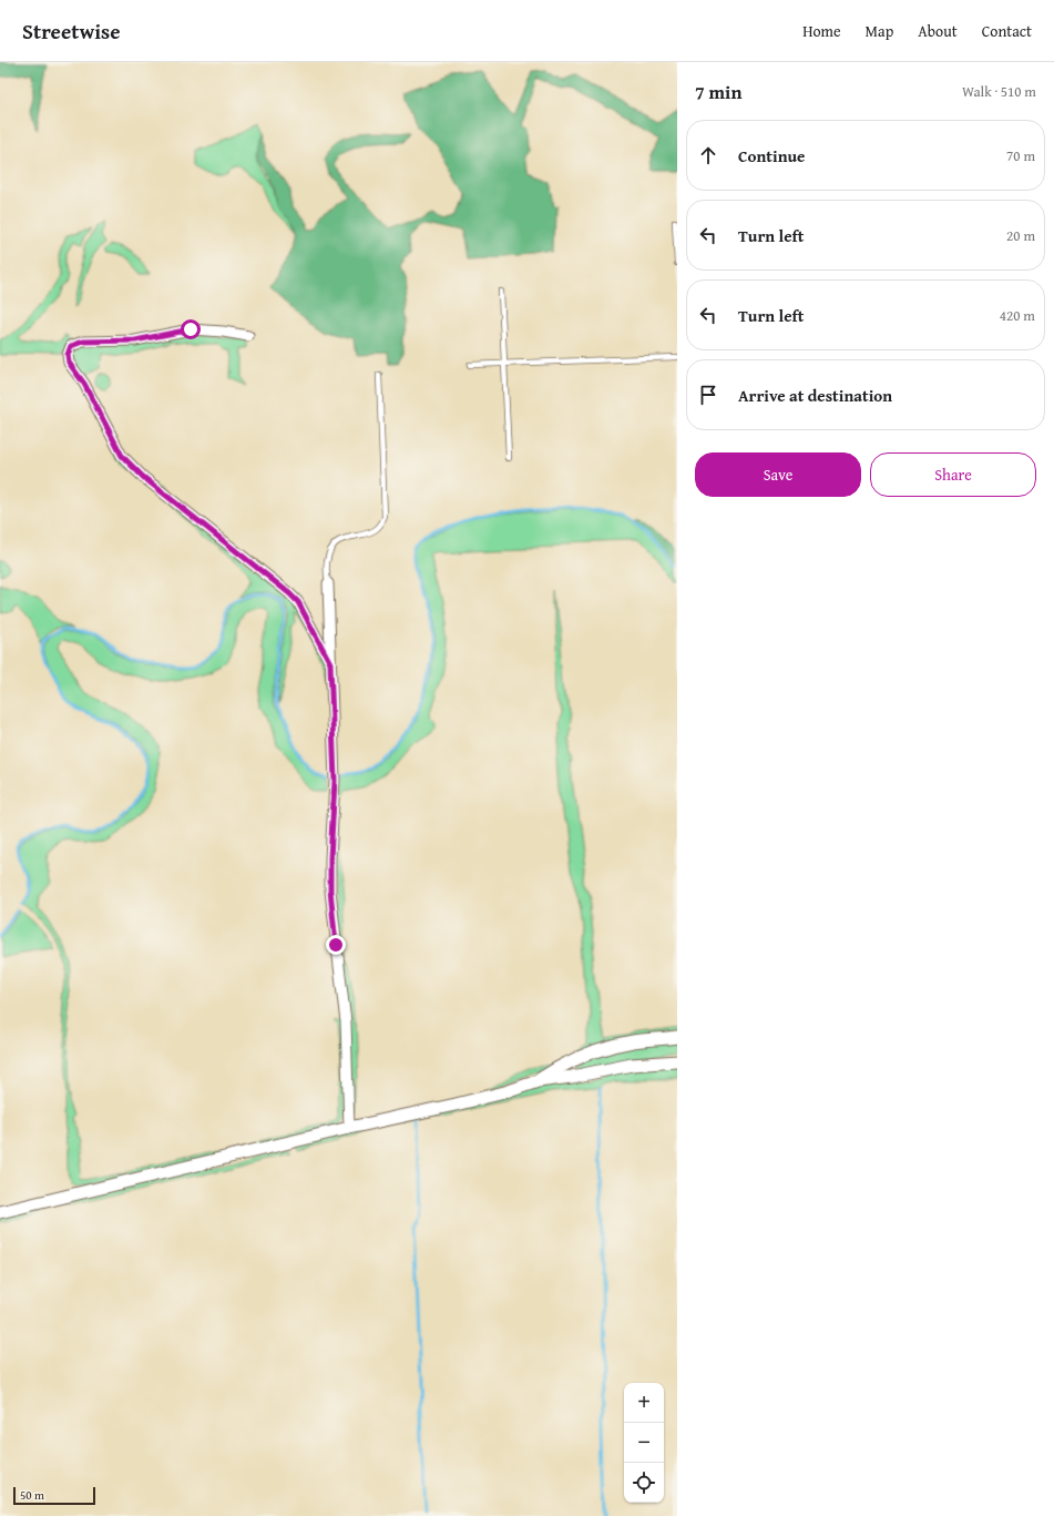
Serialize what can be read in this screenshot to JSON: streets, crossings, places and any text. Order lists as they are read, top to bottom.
{
  "scale_bar": "50 m",
  "page": {
    "header": "Streetwise",
    "nav": [
      "Home",
      "Map",
      "About",
      "Contact"
    ],
    "heading": ["7 min", "Walk · 510 m"],
    "list": [
      ["Continue", "70 m"],
      ["Turn left", "20 m"],
      ["Turn left", "420 m"],
      "Arrive at destination"
    ],
    "buttons": ["Save", "Share"],
    "map_buttons": ["+", "−"],
    "scale": "50 m"
  }
}
